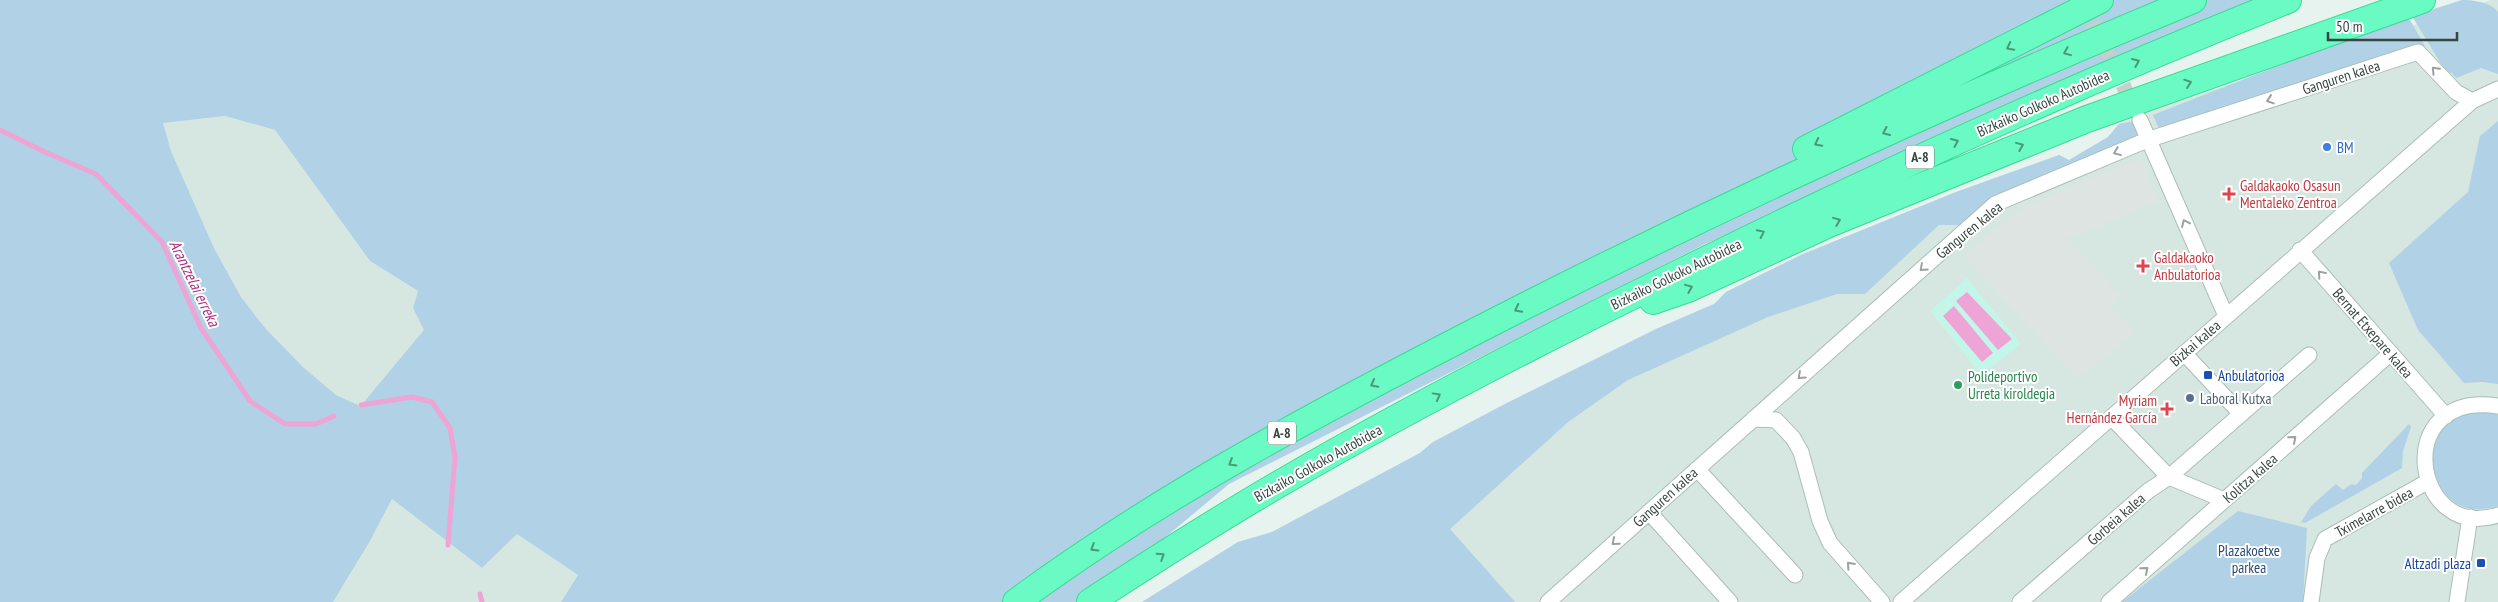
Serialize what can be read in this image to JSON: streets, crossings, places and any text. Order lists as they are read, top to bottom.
{
  "streets": {
    "highway": ["Bizkaiko Golkoko Autobidea", "A-8"],
    "street": [
      "Ganguren kalea",
      "Bernat Etxepare kalea",
      "Bizkai kalea",
      "Kolitza kalea",
      "Tximelarre bidea",
      "Gorbeia kalea"
    ]
  },
  "crossings": [
    ["Ganguren kalea", "Bizkai kalea"],
    ["Bernat Etxepare kalea", "Bizkai kalea"],
    ["Bernat Etxepare kalea", "Kolitza kalea"]
  ],
  "one_way": ["Ganguren kalea", "Bernat Etxepare kalea"],
  "water": ["Arantzelai erreka"],
  "parks": ["Plazakoetxe parkea"],
  "places": {
    "other": ["BM", "Polideportivo Urreta kiroldegia", "Laboral Kutxa"],
    "health": ["Galdakaoko Osasun Mentaleko Zentroa", "Galdakaoko Anbulatorioa", "Myriam Hernández García"],
    "transit": ["Anbulatorioa", "Altzadi plaza"]
  },
  "scale_bar": "50 m"
}
